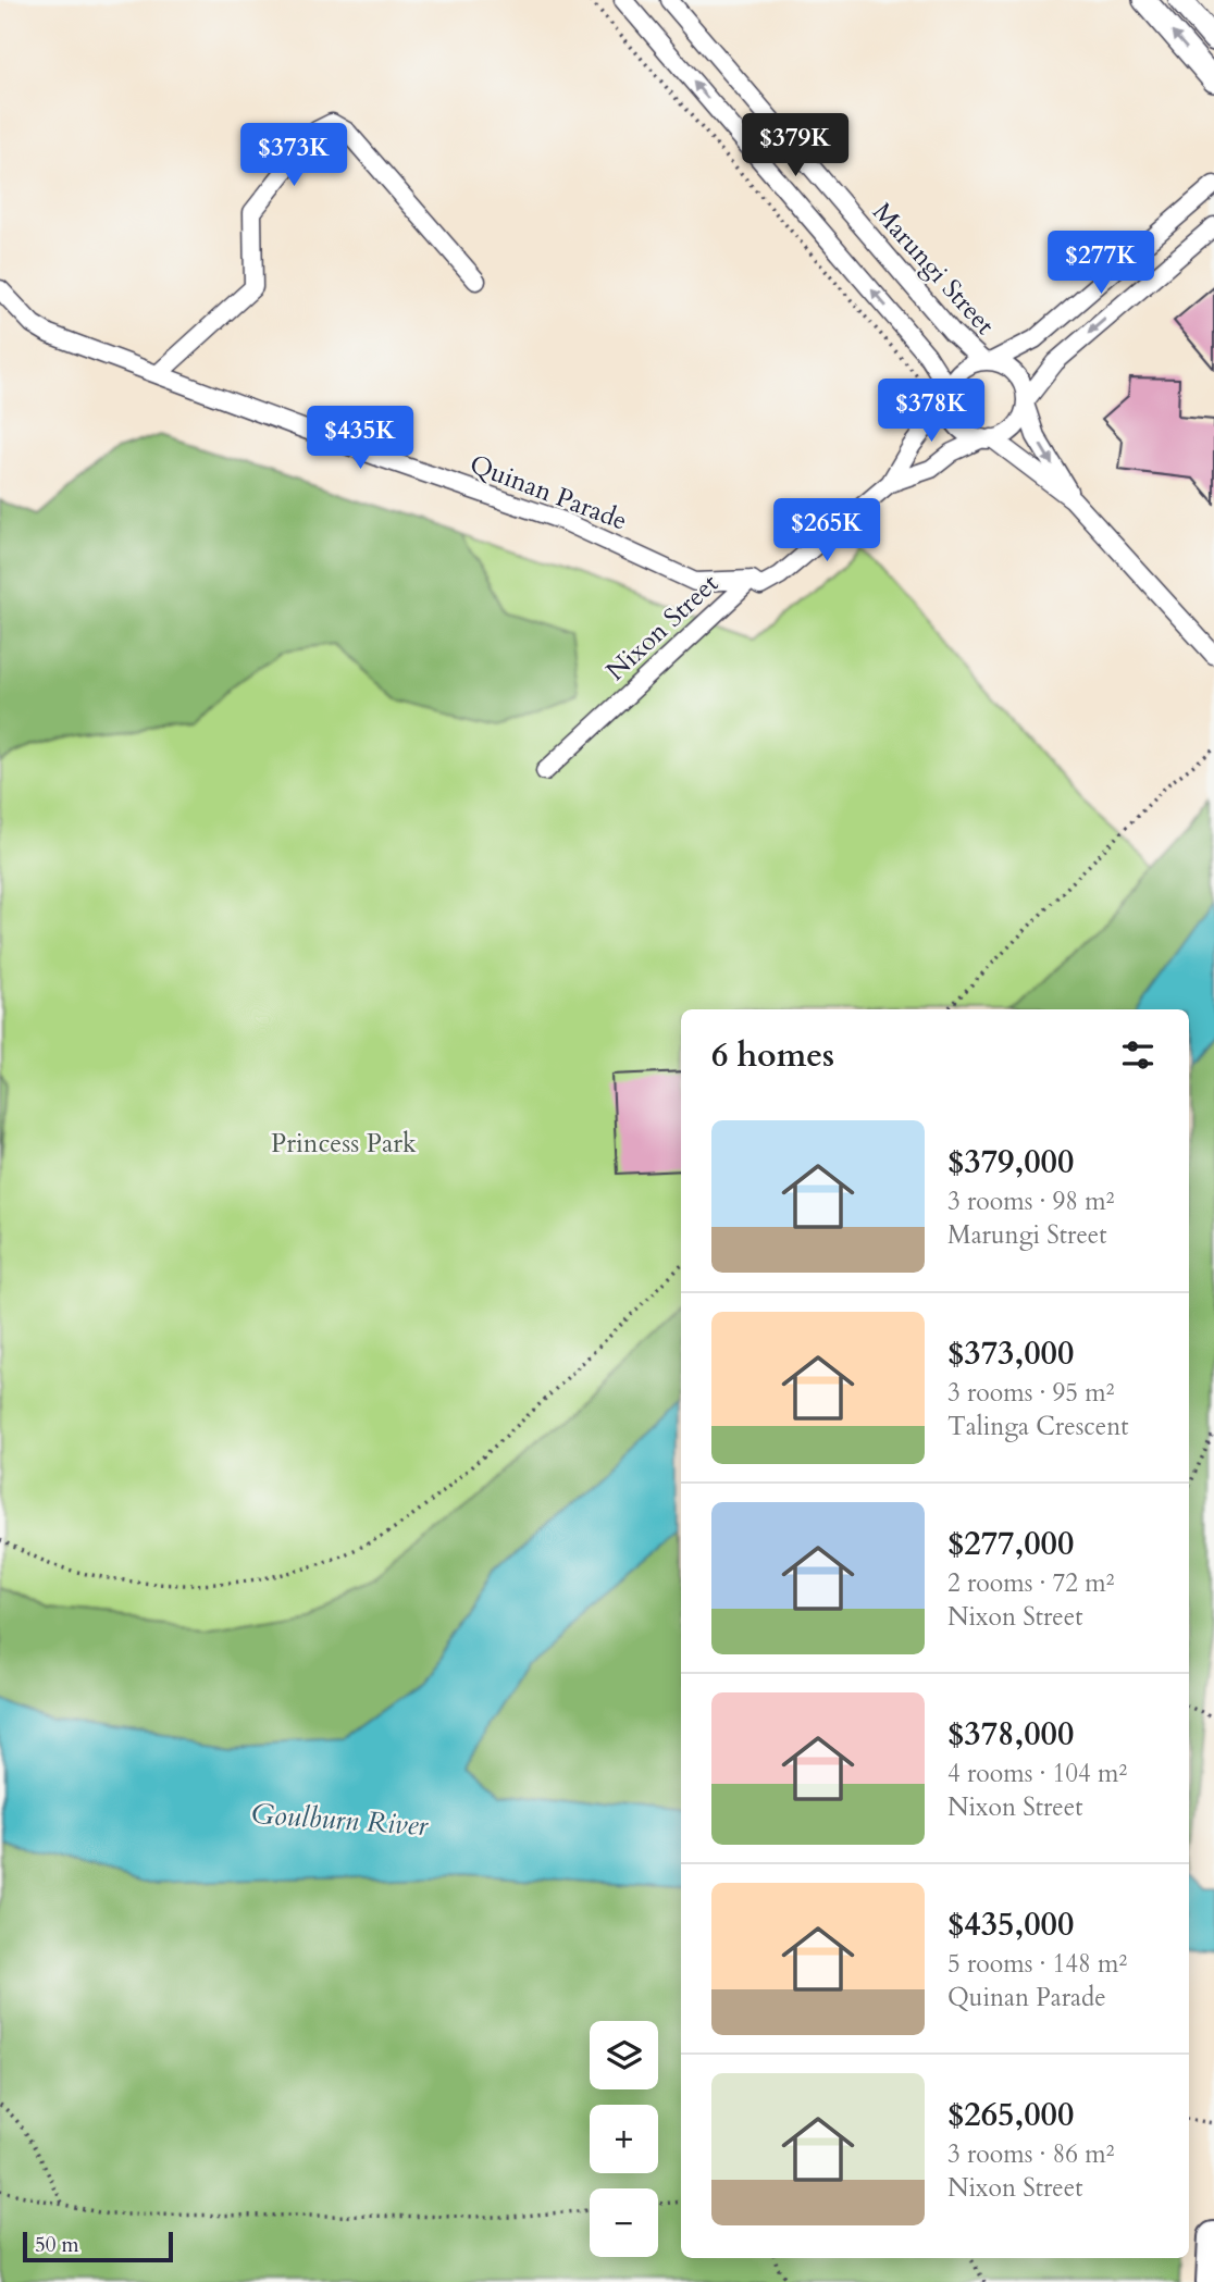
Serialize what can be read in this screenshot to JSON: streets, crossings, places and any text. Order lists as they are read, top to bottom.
{
  "streets": {
    "street": ["Marungi Street", "Quinan Parade", "Nixon Street"]
  },
  "crossings": [
    ["Marungi Street", "Nixon Street"],
    ["Quinan Parade", "Nixon Street"]
  ],
  "water": ["Goulburn River"],
  "parks": ["Princess Park"],
  "scale_bar": "50 m",
  "page": {
    "price": [
      "$379K",
      "$373K",
      "$277K",
      "$378K",
      "$435K",
      "$265K"
    ],
    "heading": "6 homes",
    "list": [
      {
        "name": "$379,000",
        "note": "3 rooms · 98 m² · Marungi Street"
      },
      {
        "name": "$373,000",
        "note": "3 rooms · 95 m² · Talinga Crescent"
      },
      {
        "name": "$277,000",
        "note": "2 rooms · 72 m² · Nixon Street"
      },
      {
        "name": "$378,000",
        "note": "4 rooms · 104 m² · Nixon Street"
      },
      {
        "name": "$435,000",
        "note": "5 rooms · 148 m² · Quinan Parade"
      },
      {
        "name": "$265,000",
        "note": "3 rooms · 86 m² · Nixon Street"
      }
    ],
    "map_buttons": ["+", "−"],
    "scale": "50 m"
  }
}
